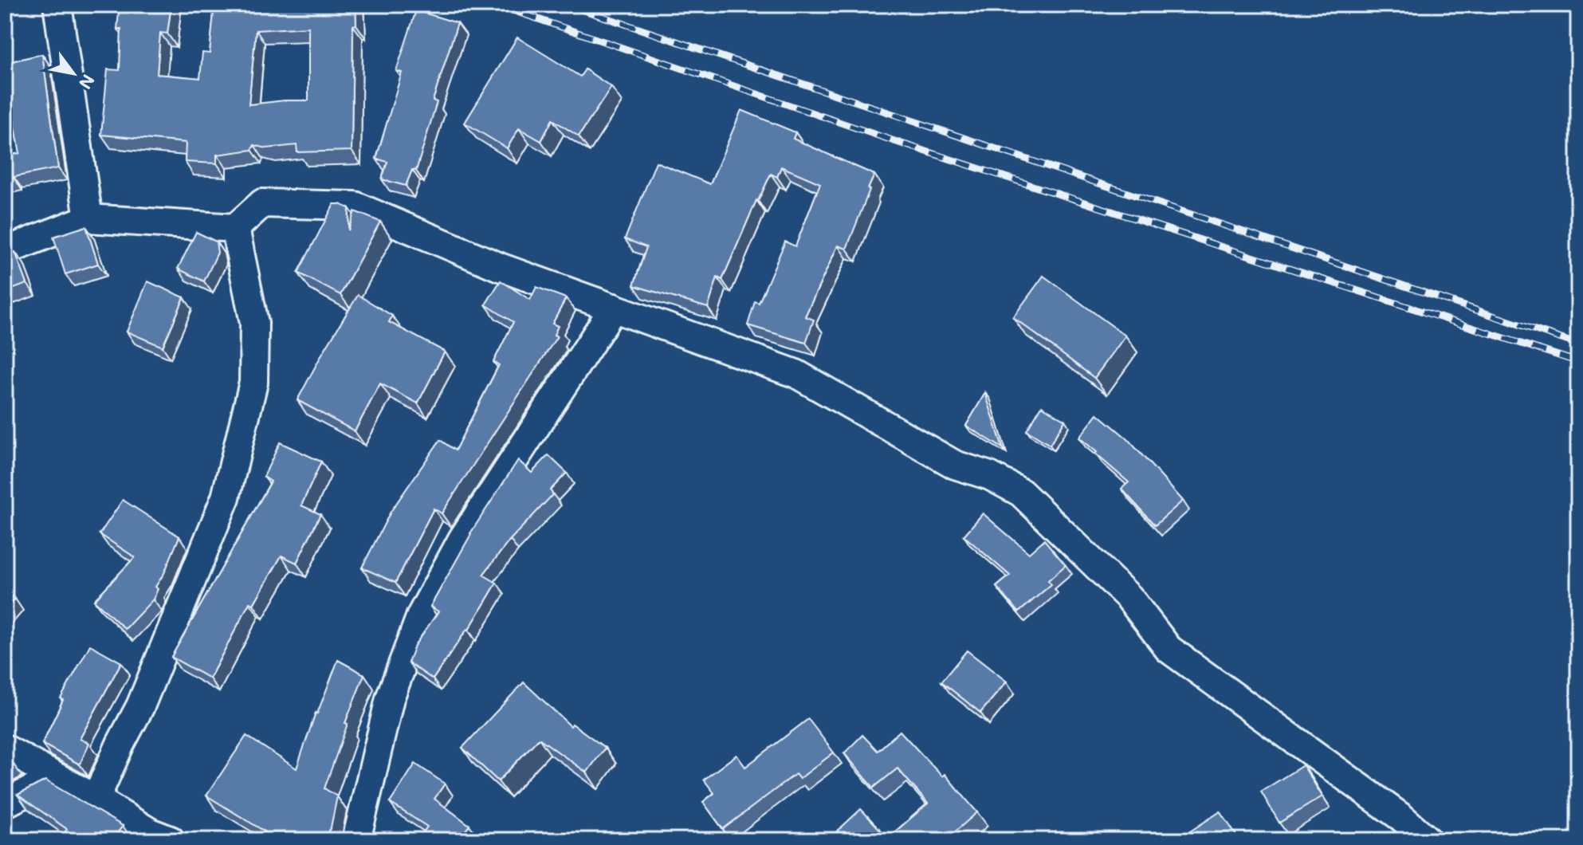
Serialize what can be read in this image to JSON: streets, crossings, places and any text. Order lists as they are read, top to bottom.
{
  "north": "bottom right"
}
